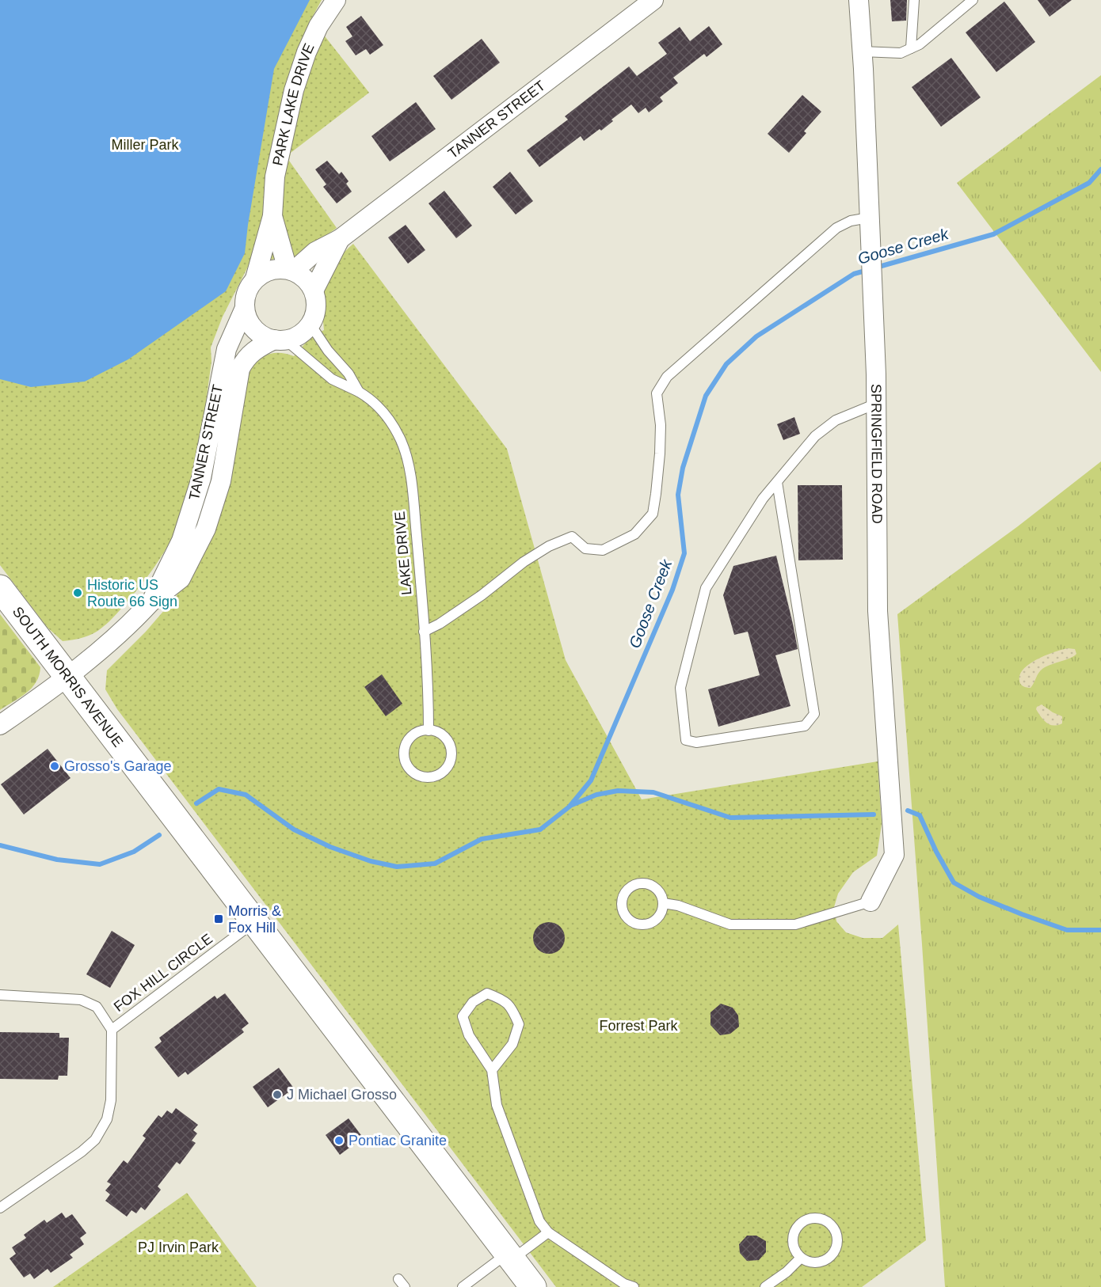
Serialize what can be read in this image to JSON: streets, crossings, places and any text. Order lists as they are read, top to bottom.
{
  "streets": {
    "main road": ["SOUTH MORRIS AVENUE"],
    "street": ["PARK LAKE DRIVE", "TANNER STREET", "SPRINGFIELD ROAD"],
    "lane": ["LAKE DRIVE", "FOX HILL CIRCLE"]
  },
  "crossings": [
    ["PARK LAKE DRIVE", "TANNER STREET"],
    ["PARK LAKE DRIVE", "LAKE DRIVE"],
    ["TANNER STREET", "LAKE DRIVE"],
    ["TANNER STREET", "SOUTH MORRIS AVENUE"],
    ["SOUTH MORRIS AVENUE", "FOX HILL CIRCLE"]
  ],
  "water": ["Goose Creek"],
  "parks": ["Miller Park", "Forrest Park", "PJ Irvin Park"],
  "places": {
    "other": [
      "Historic US Route 66 Sign",
      "Grosso's Garage",
      "J Michael Grosso",
      "Pontiac Granite"
    ],
    "transit": ["Morris & Fox Hill"]
  }
}
